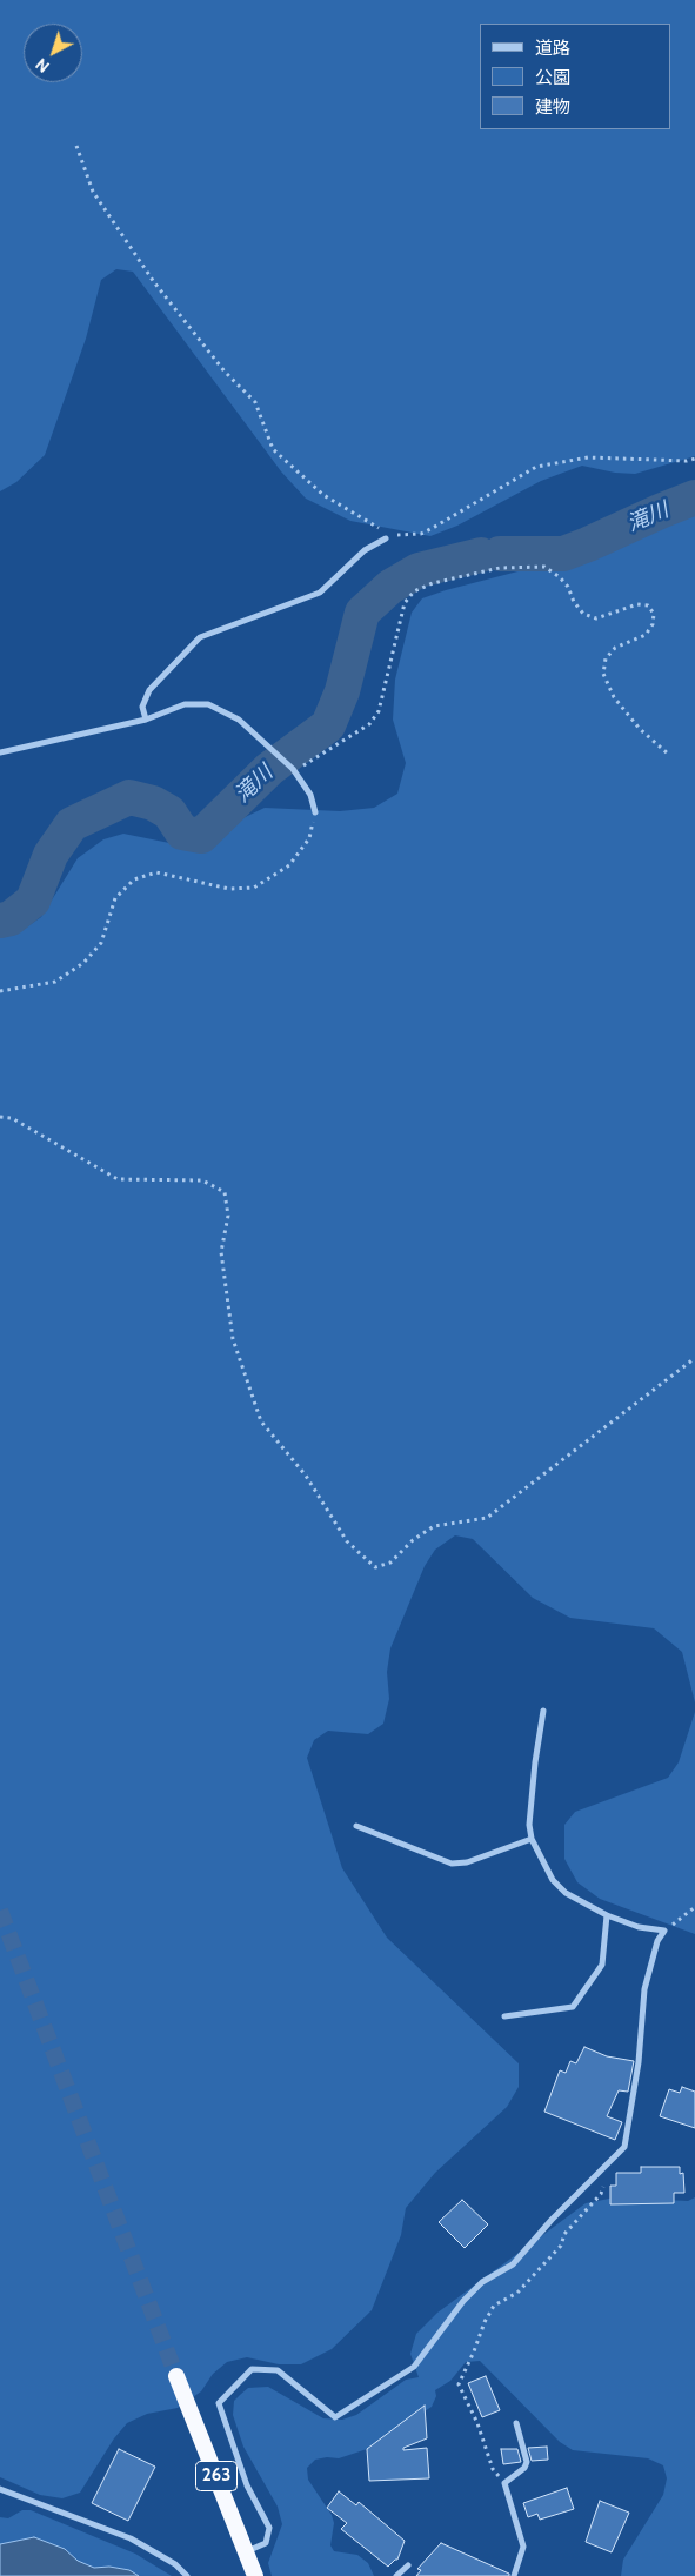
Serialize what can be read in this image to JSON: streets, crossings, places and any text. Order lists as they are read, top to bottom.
{
  "streets": {
    "highway": ["263"]
  },
  "water": ["滝川"],
  "legend": ["道路", "公園", "建物"],
  "north": "bottom left"
}
